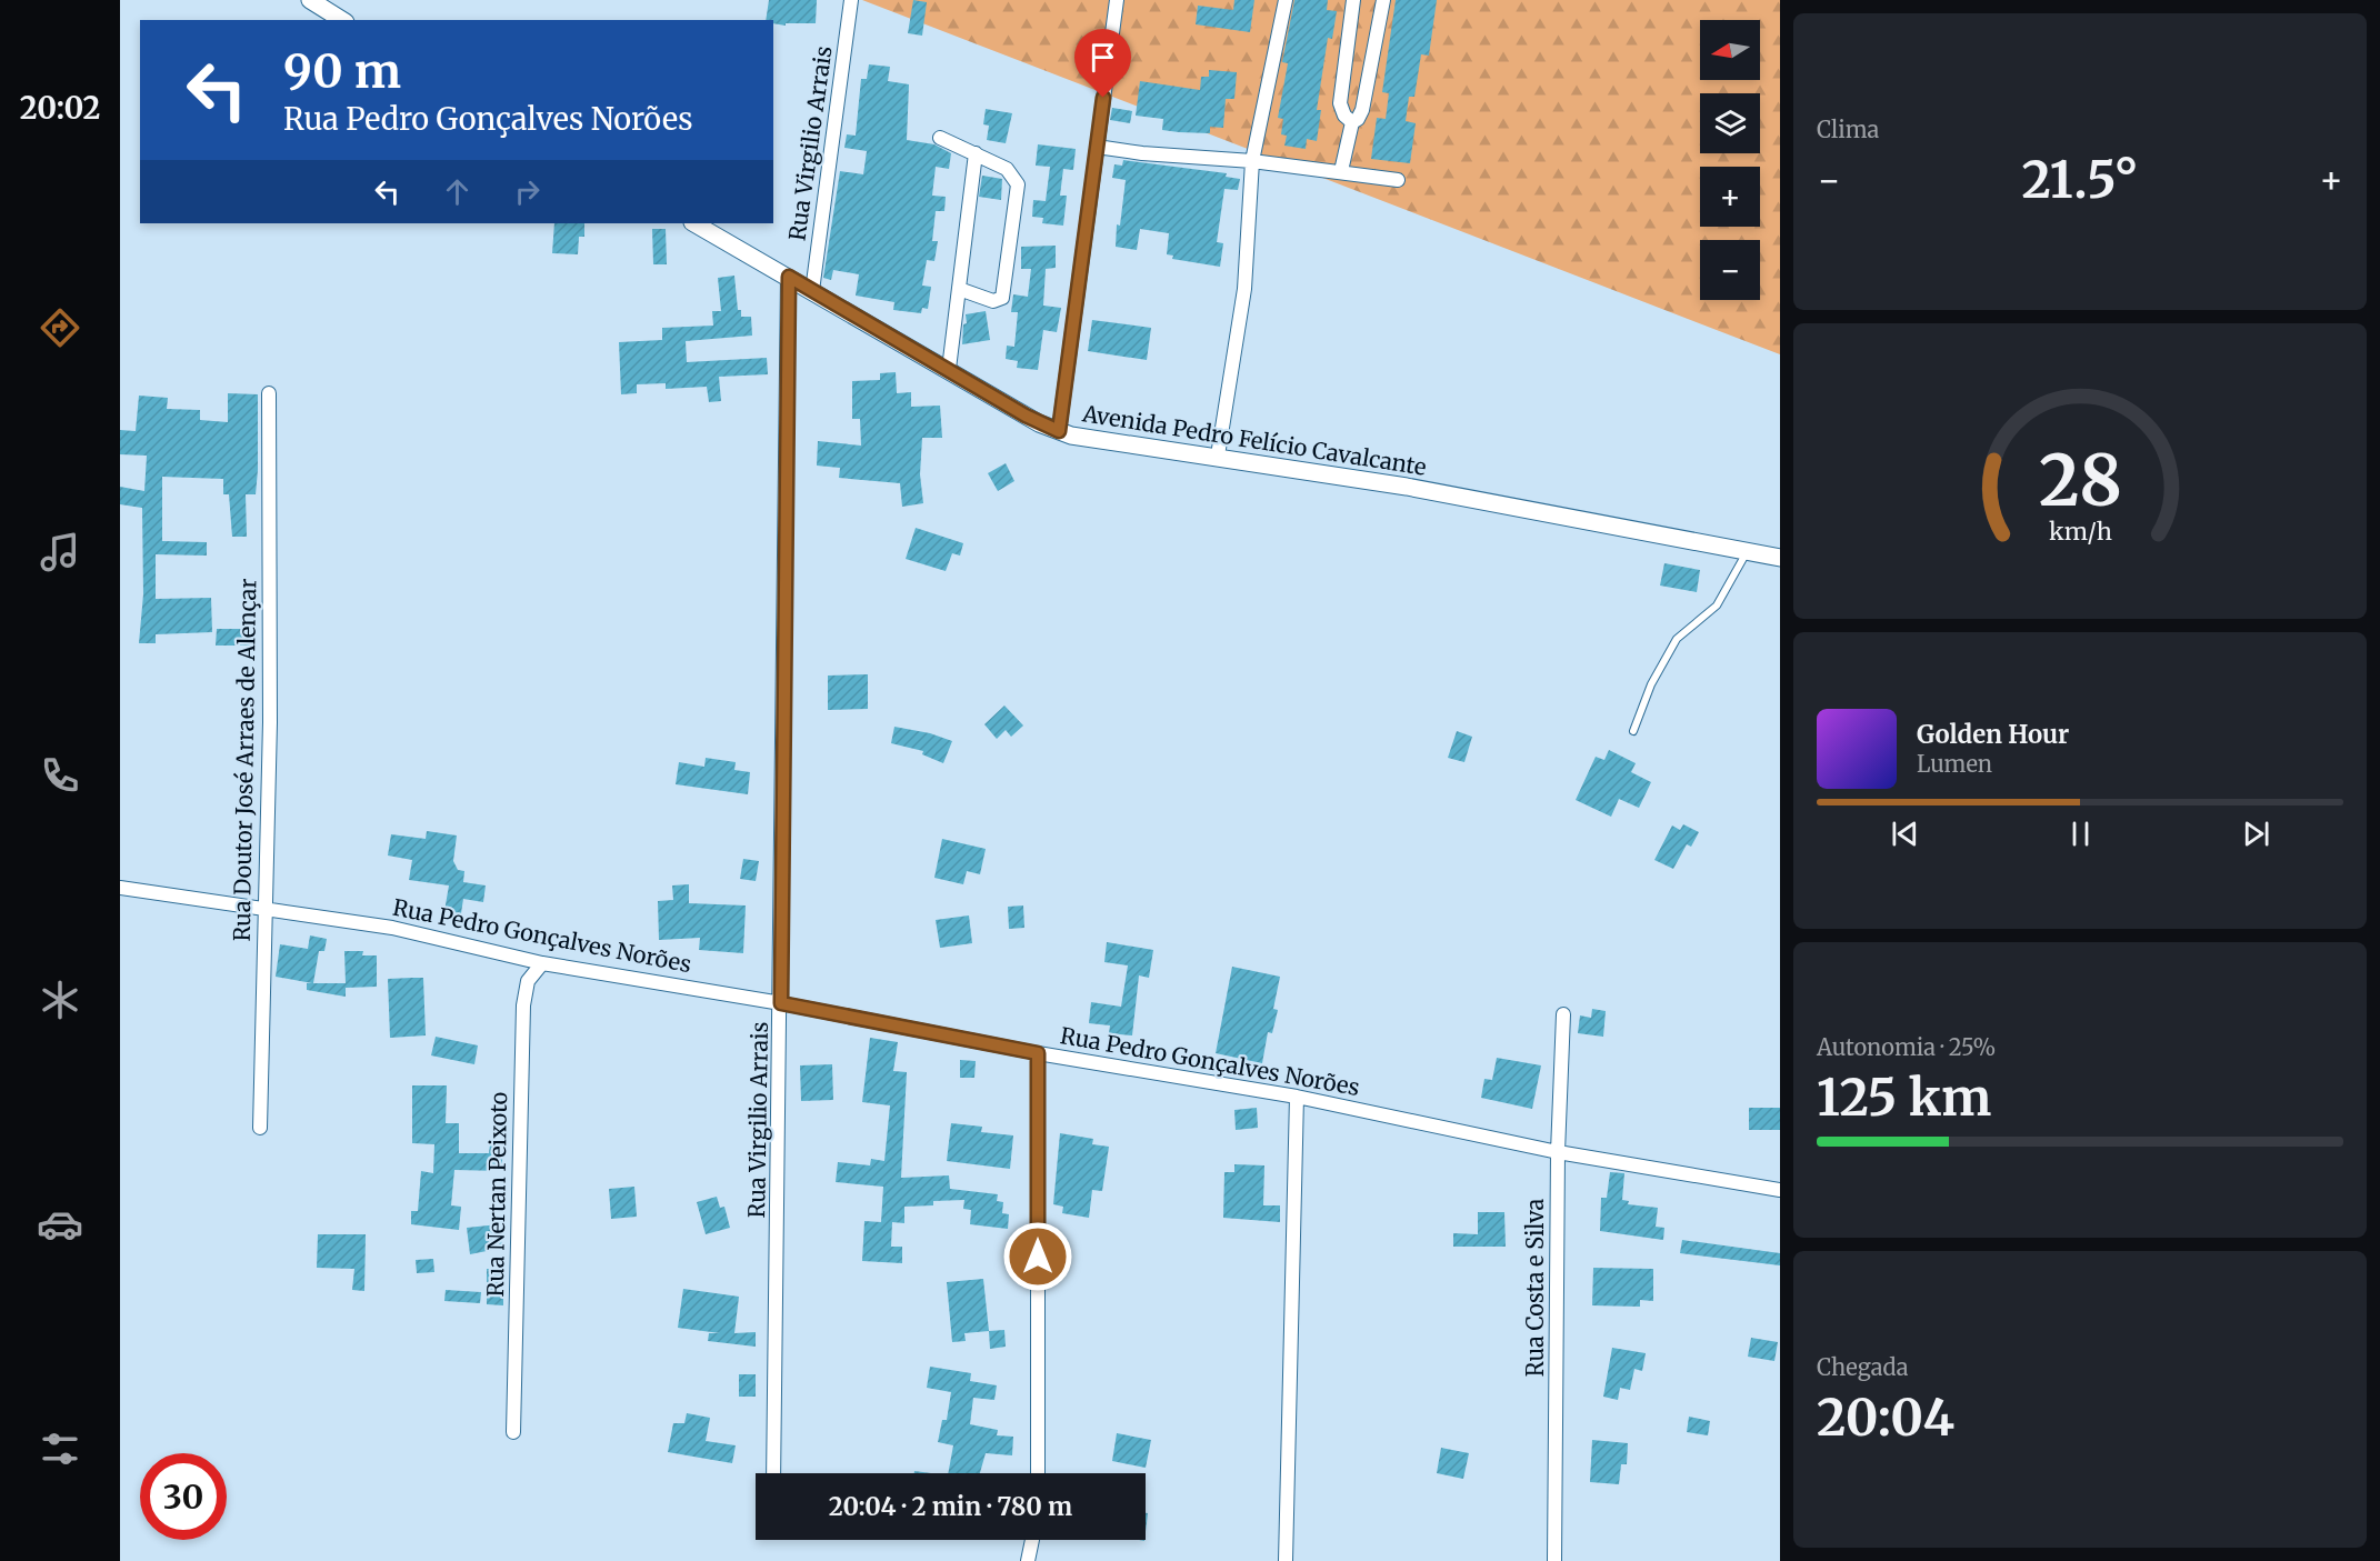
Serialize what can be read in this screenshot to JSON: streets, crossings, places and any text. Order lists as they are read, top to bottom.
{
  "streets": {
    "street": [
      "Rua Virgilio Arrais",
      "Avenida Pedro Felício Cavalcante",
      "Rua Doutor José Arraes de Alençar",
      "Rua Pedro Gonçalves Norões",
      "Rua Nertan Peixoto",
      "Rua Costa e Silva"
    ]
  },
  "crossings": [
    ["Rua Virgilio Arrais", "Avenida Pedro Felício Cavalcante"],
    ["Rua Virgilio Arrais", "Rua Pedro Gonçalves Norões"],
    ["Rua Doutor José Arraes de Alençar", "Rua Pedro Gonçalves Norões"],
    ["Rua Pedro Gonçalves Norões", "Rua Nertan Peixoto"],
    ["Rua Pedro Gonçalves Norões", "Rua Costa e Silva"]
  ],
  "north": "left",
  "page": {
    "tabs": "20:02",
    "tile": [
      "Clima",
      ["Autonomia · 25%", "125 km"],
      ["Chegada", "20:04"]
    ],
    "map_buttons": ["+", "−"],
    "turn": ["90 m", "Rua Pedro Gonçalves Norões"],
    "heat": ["−", "21.5°", "+"],
    "song": ["Golden Hour", "Lumen"],
    "limit": "30",
    "trip": "20:04 · 2 min · 780 m",
    "gauge": ["28", "km/h"]
  }
}
